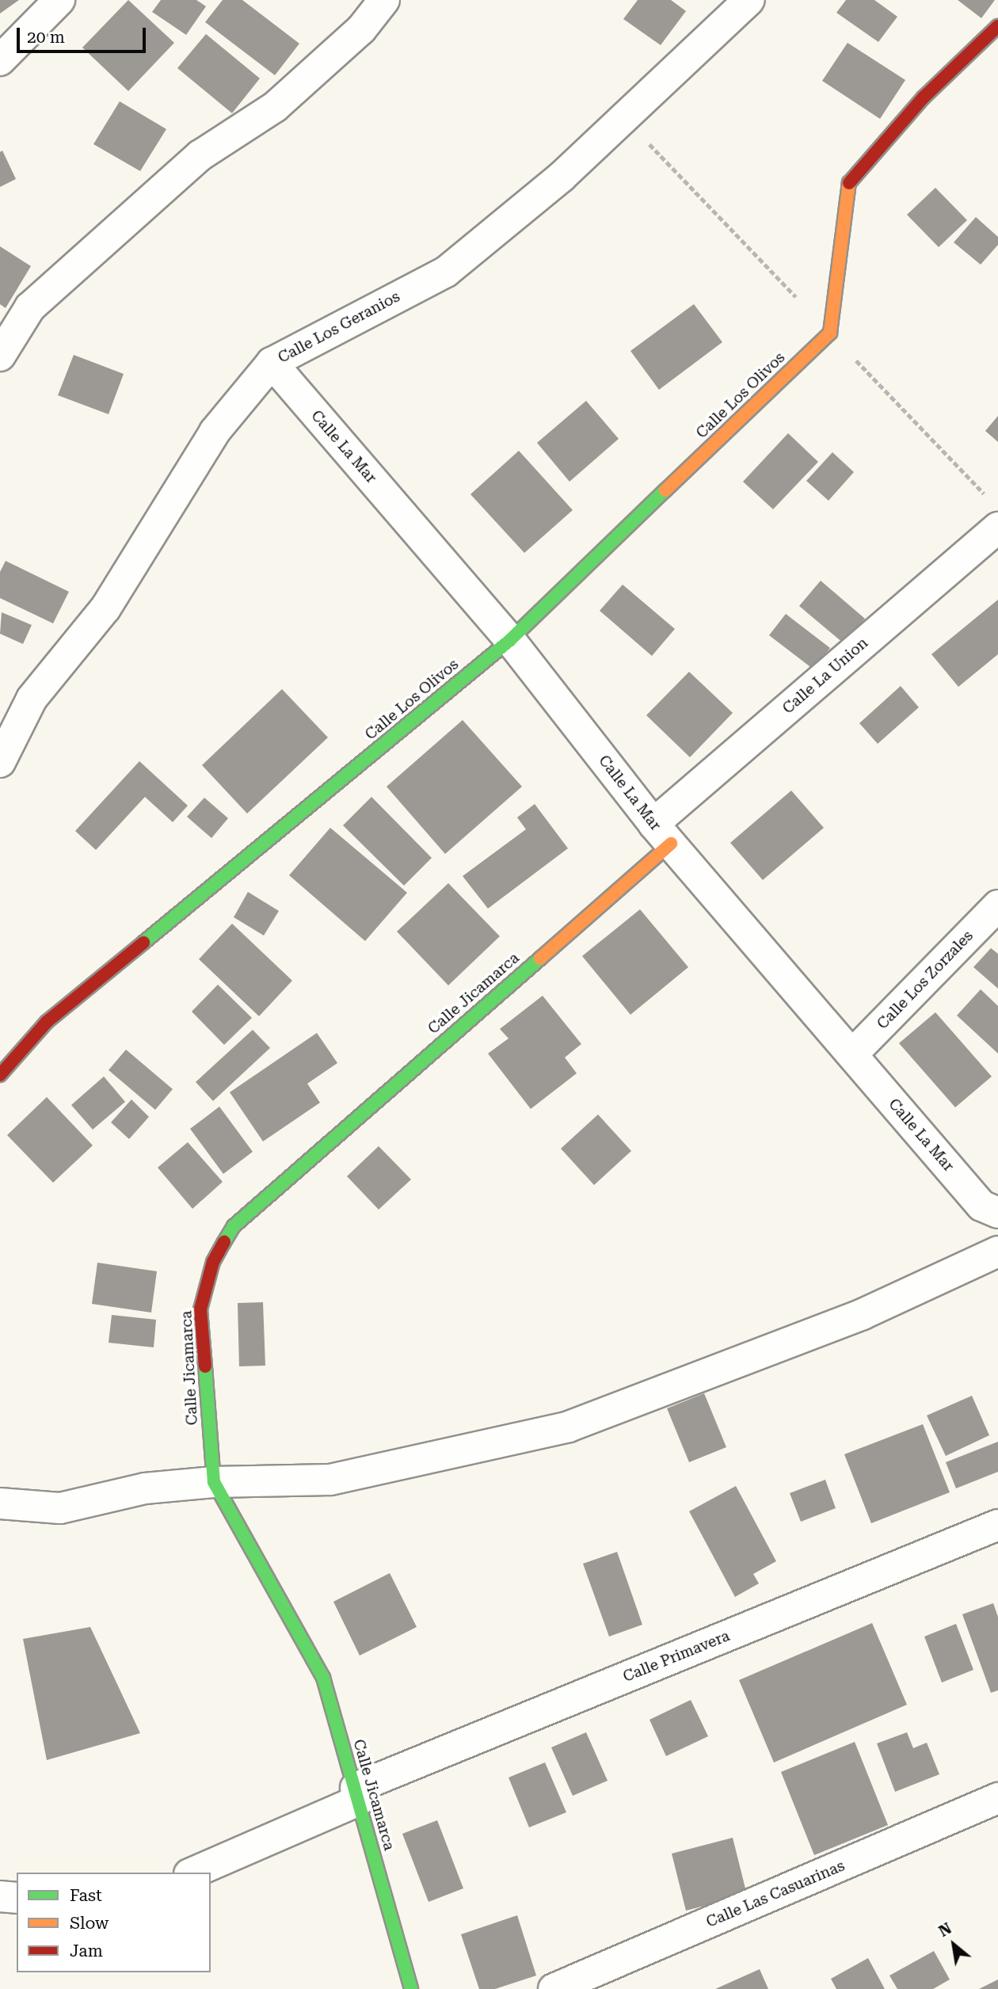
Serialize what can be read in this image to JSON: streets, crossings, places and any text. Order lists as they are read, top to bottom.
{
  "streets": {
    "street": [
      "Calle Los Geranios",
      "Calle Los Olivos",
      "Calle La Mar",
      "Calle La Union",
      "Calle Los Zorzales",
      "Calle Jicamarca",
      "Calle Primavera",
      "Calle Las Casuarinas"
    ]
  },
  "crossings": [
    ["Calle Los Geranios", "Calle La Mar"],
    ["Calle Los Olivos", "Calle La Mar"],
    ["Calle La Mar", "Calle La Union"],
    ["Calle La Mar", "Calle Los Zorzales"],
    ["Calle La Mar", "Calle Jicamarca"],
    ["Calle La Union", "Calle Jicamarca"],
    ["Calle Jicamarca", "Calle Primavera"]
  ],
  "legend": ["Fast", "Slow", "Jam"],
  "scale_bar": "20 m",
  "north": "top left"
}
